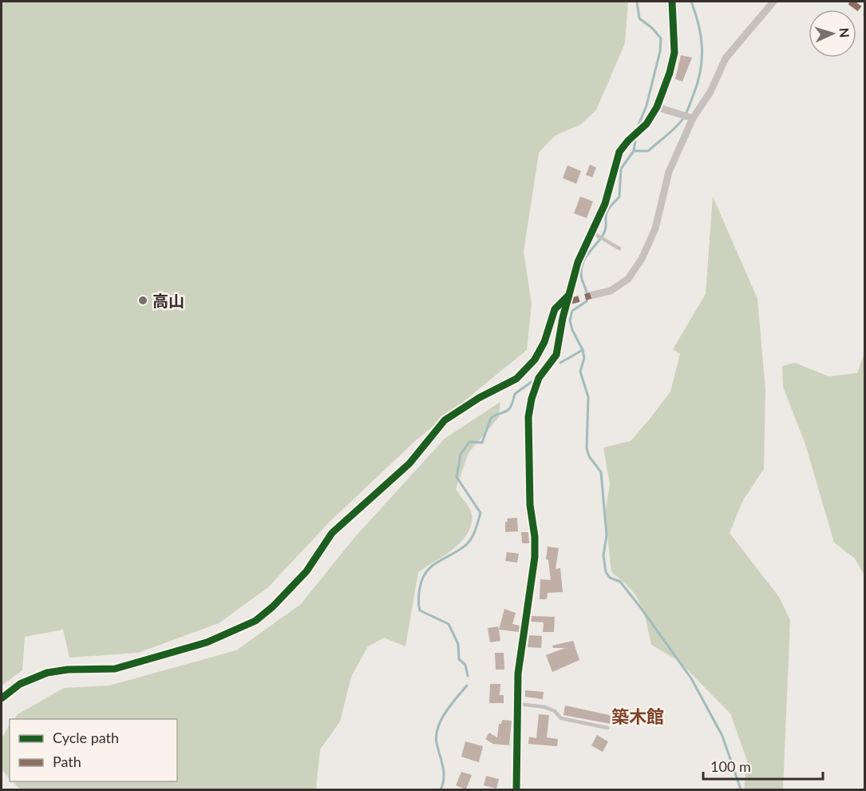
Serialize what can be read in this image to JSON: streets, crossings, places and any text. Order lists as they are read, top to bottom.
{
  "districts": ["築木館"],
  "places": ["高山"],
  "legend": ["Cycle path", "Path"],
  "scale_bar": "100 m",
  "north": "right"
}
